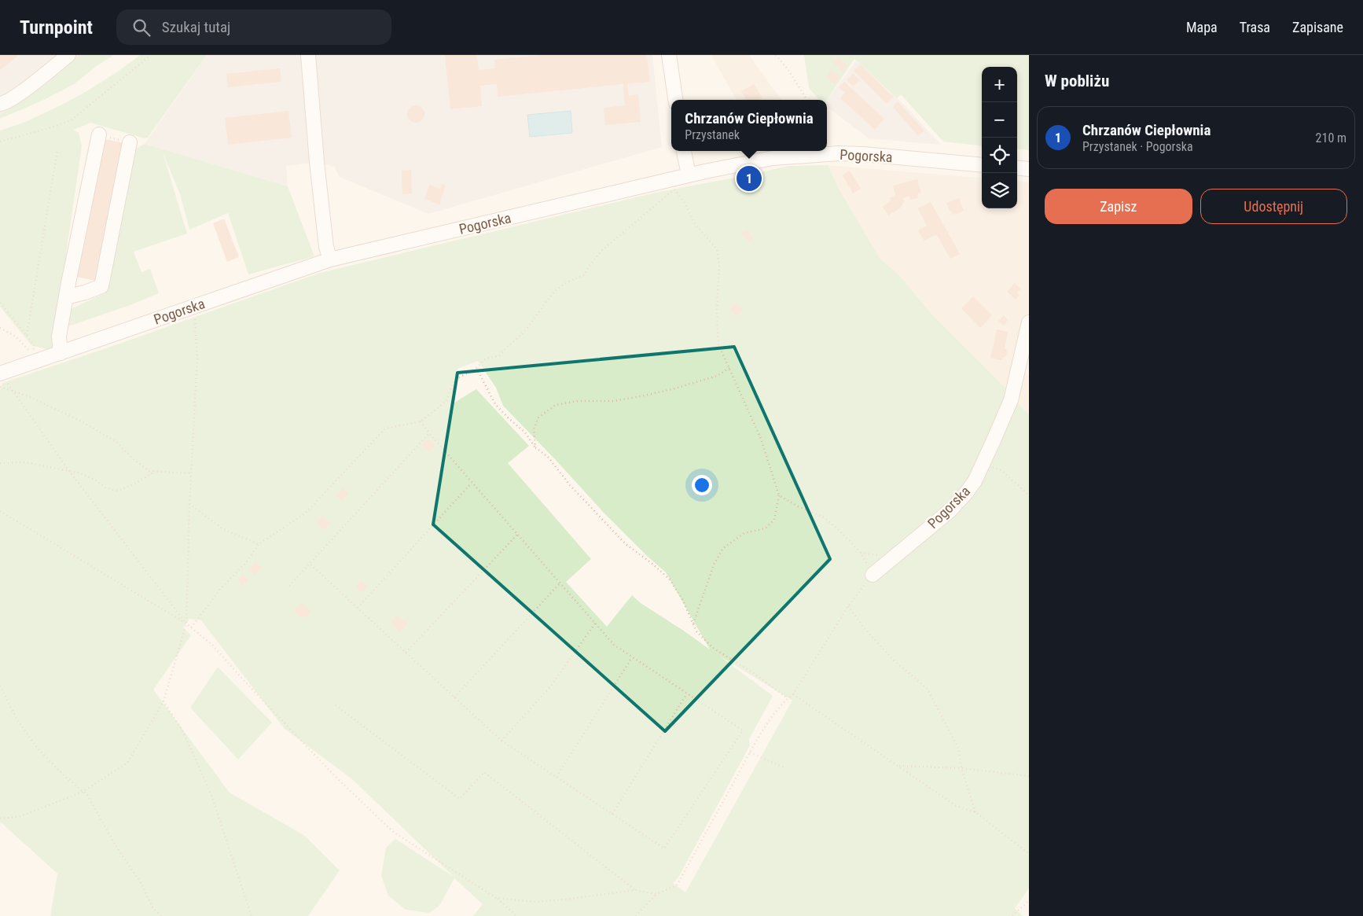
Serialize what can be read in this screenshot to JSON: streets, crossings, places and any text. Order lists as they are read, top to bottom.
{
  "streets": {
    "street": ["Pogorska"]
  },
  "page": {
    "header": "Turnpoint",
    "search": "Szukaj tutaj",
    "nav": ["Mapa", "Trasa", "Zapisane"],
    "heading": "W pobliżu",
    "map_buttons": ["+", "−"],
    "popup": ["Chrzanów Ciepłownia", "Przystanek"],
    "list": [
      {
        "mark": "1",
        "name": "Chrzanów Ciepłownia",
        "note": "Przystanek · Pogorska",
        "value": "210 m"
      }
    ],
    "pins": "1",
    "buttons": ["Zapisz", "Udostępnij"]
  }
}
